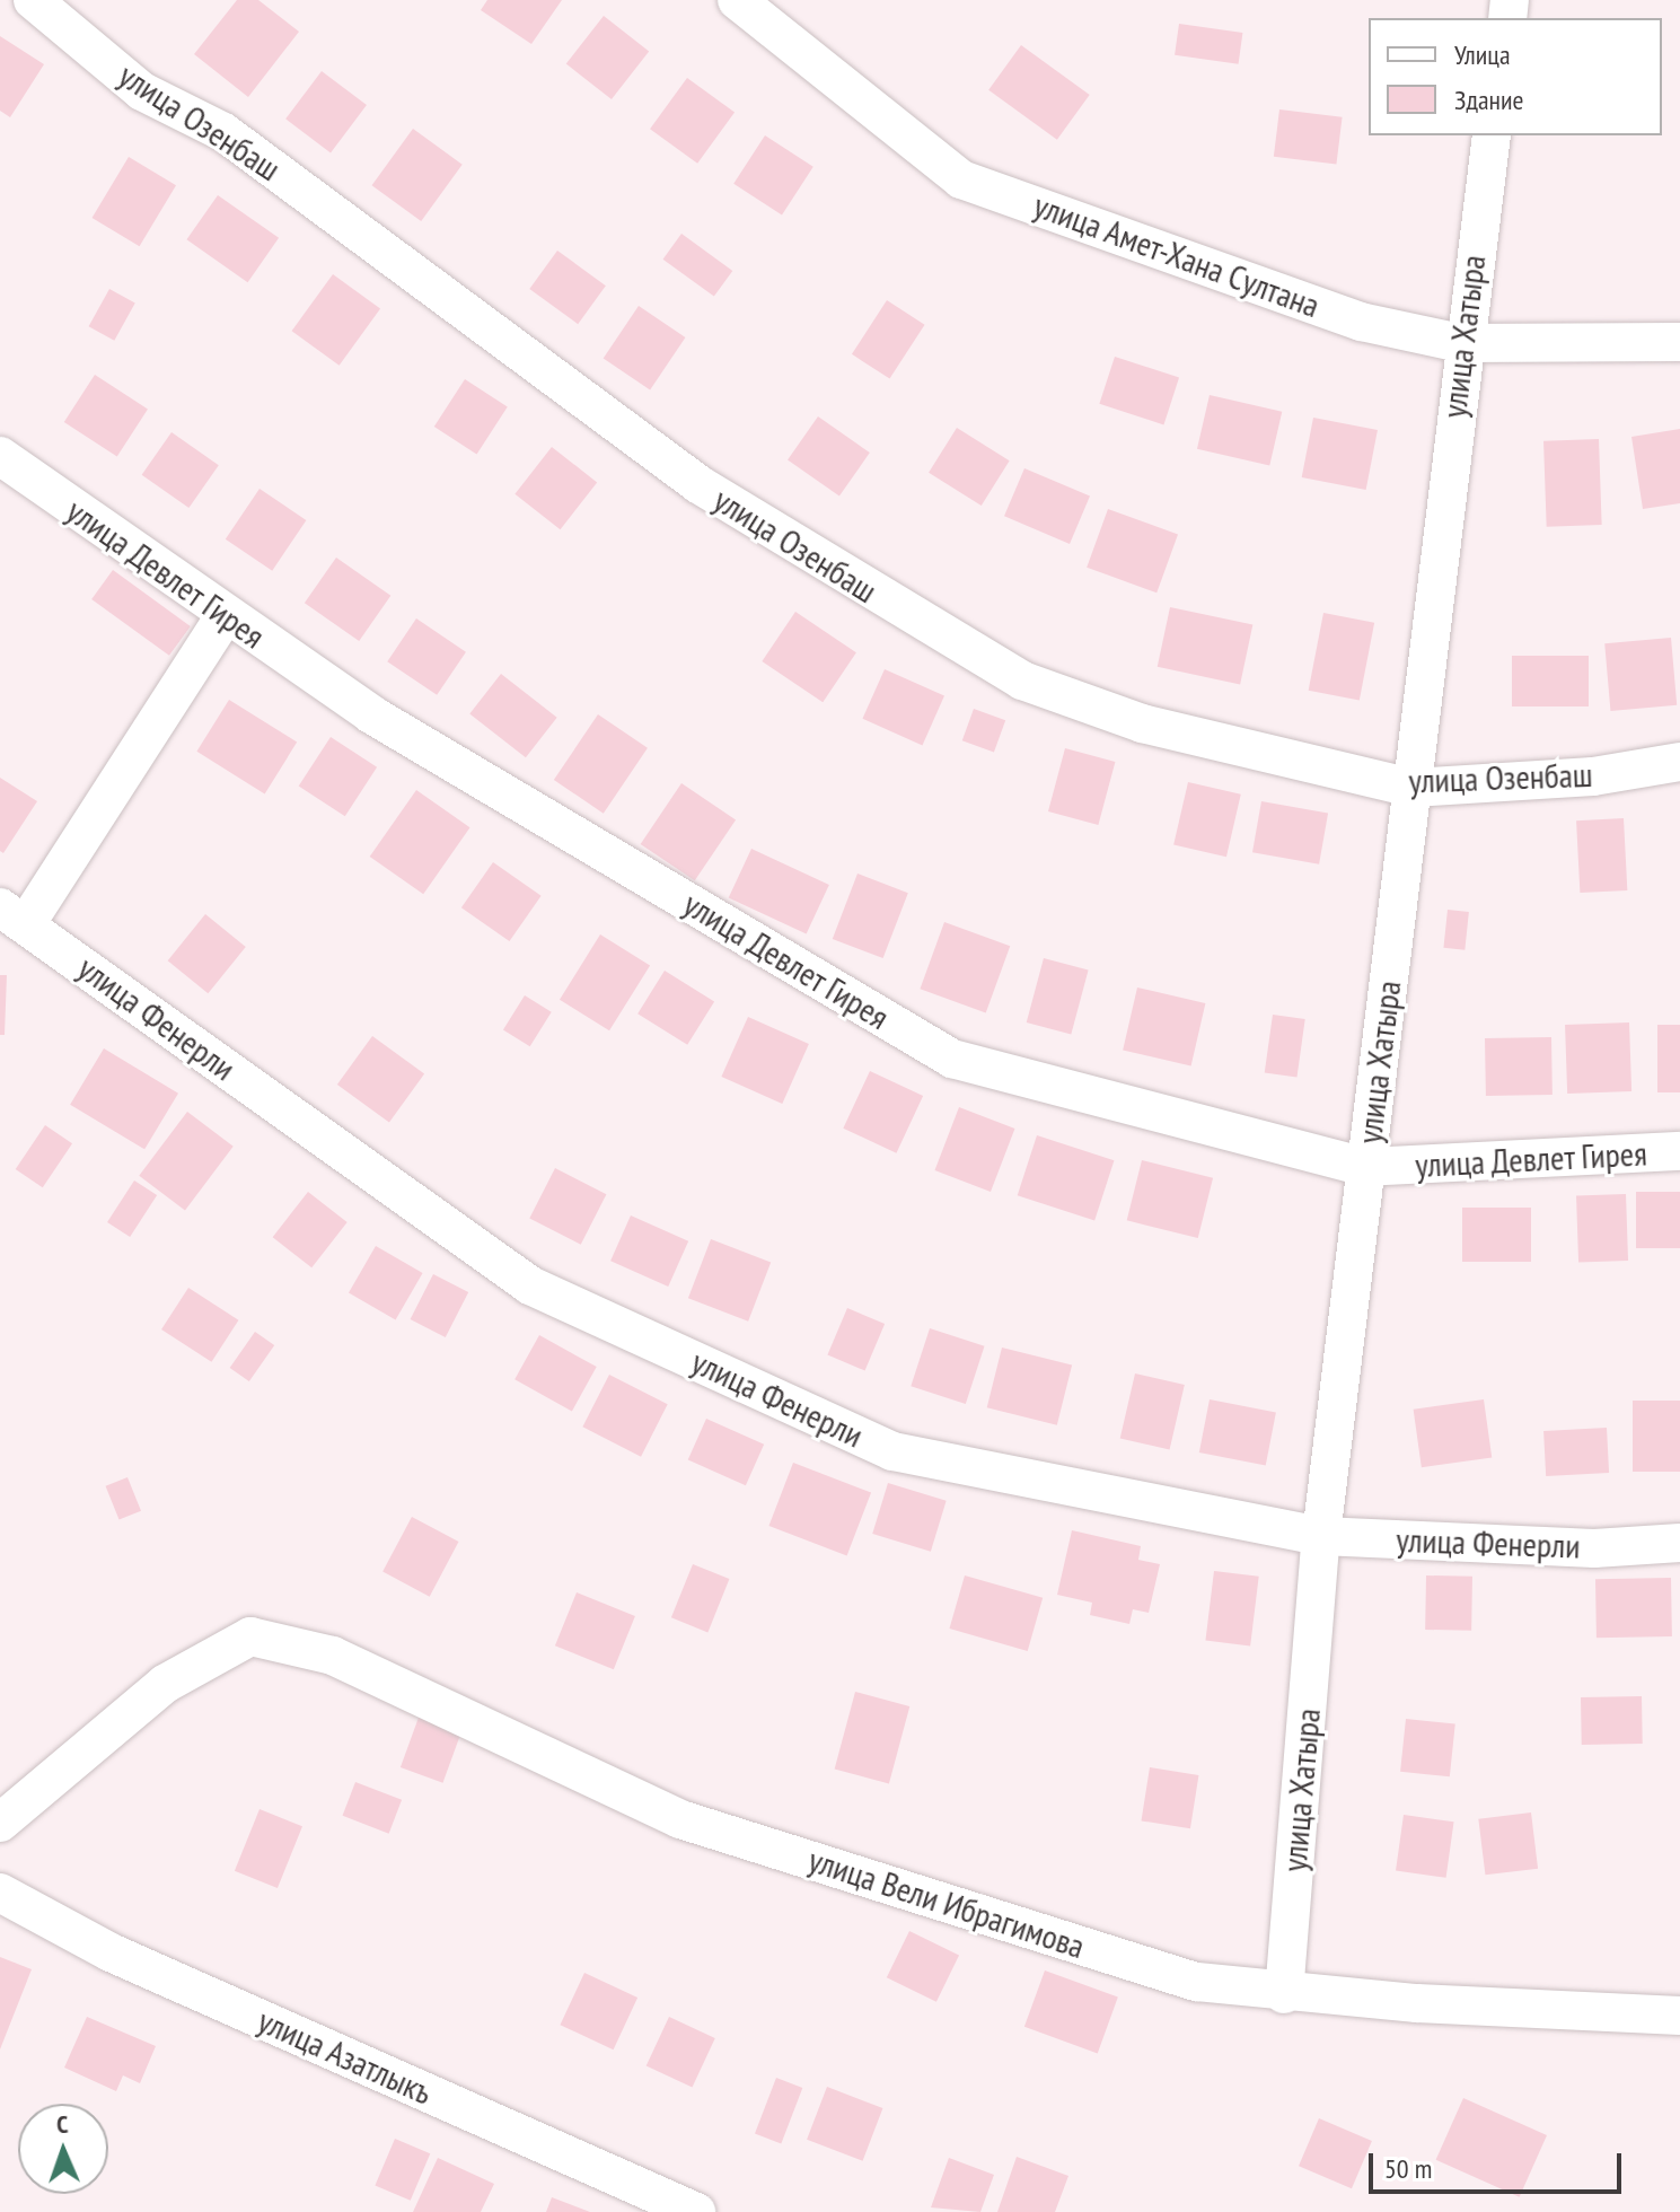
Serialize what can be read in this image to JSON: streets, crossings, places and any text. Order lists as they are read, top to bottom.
{
  "streets": {
    "street": [
      "улица Озенбаш",
      "улица Амет-Хана Султана",
      "улица Хатыра",
      "улица Девлет Гирея",
      "улица Фенерли",
      "улица Вели Ибрагимова",
      "улица Азатлыкъ"
    ]
  },
  "crossings": [
    ["улица Озенбаш", "улица Хатыра"],
    ["улица Амет-Хана Султана", "улица Хатыра"],
    ["улица Хатыра", "улица Девлет Гирея"],
    ["улица Хатыра", "улица Фенерли"],
    ["улица Хатыра", "улица Вели Ибрагимова"]
  ],
  "legend": ["Улица", "Здание"],
  "scale_bar": "50 m",
  "north": "top"
}
